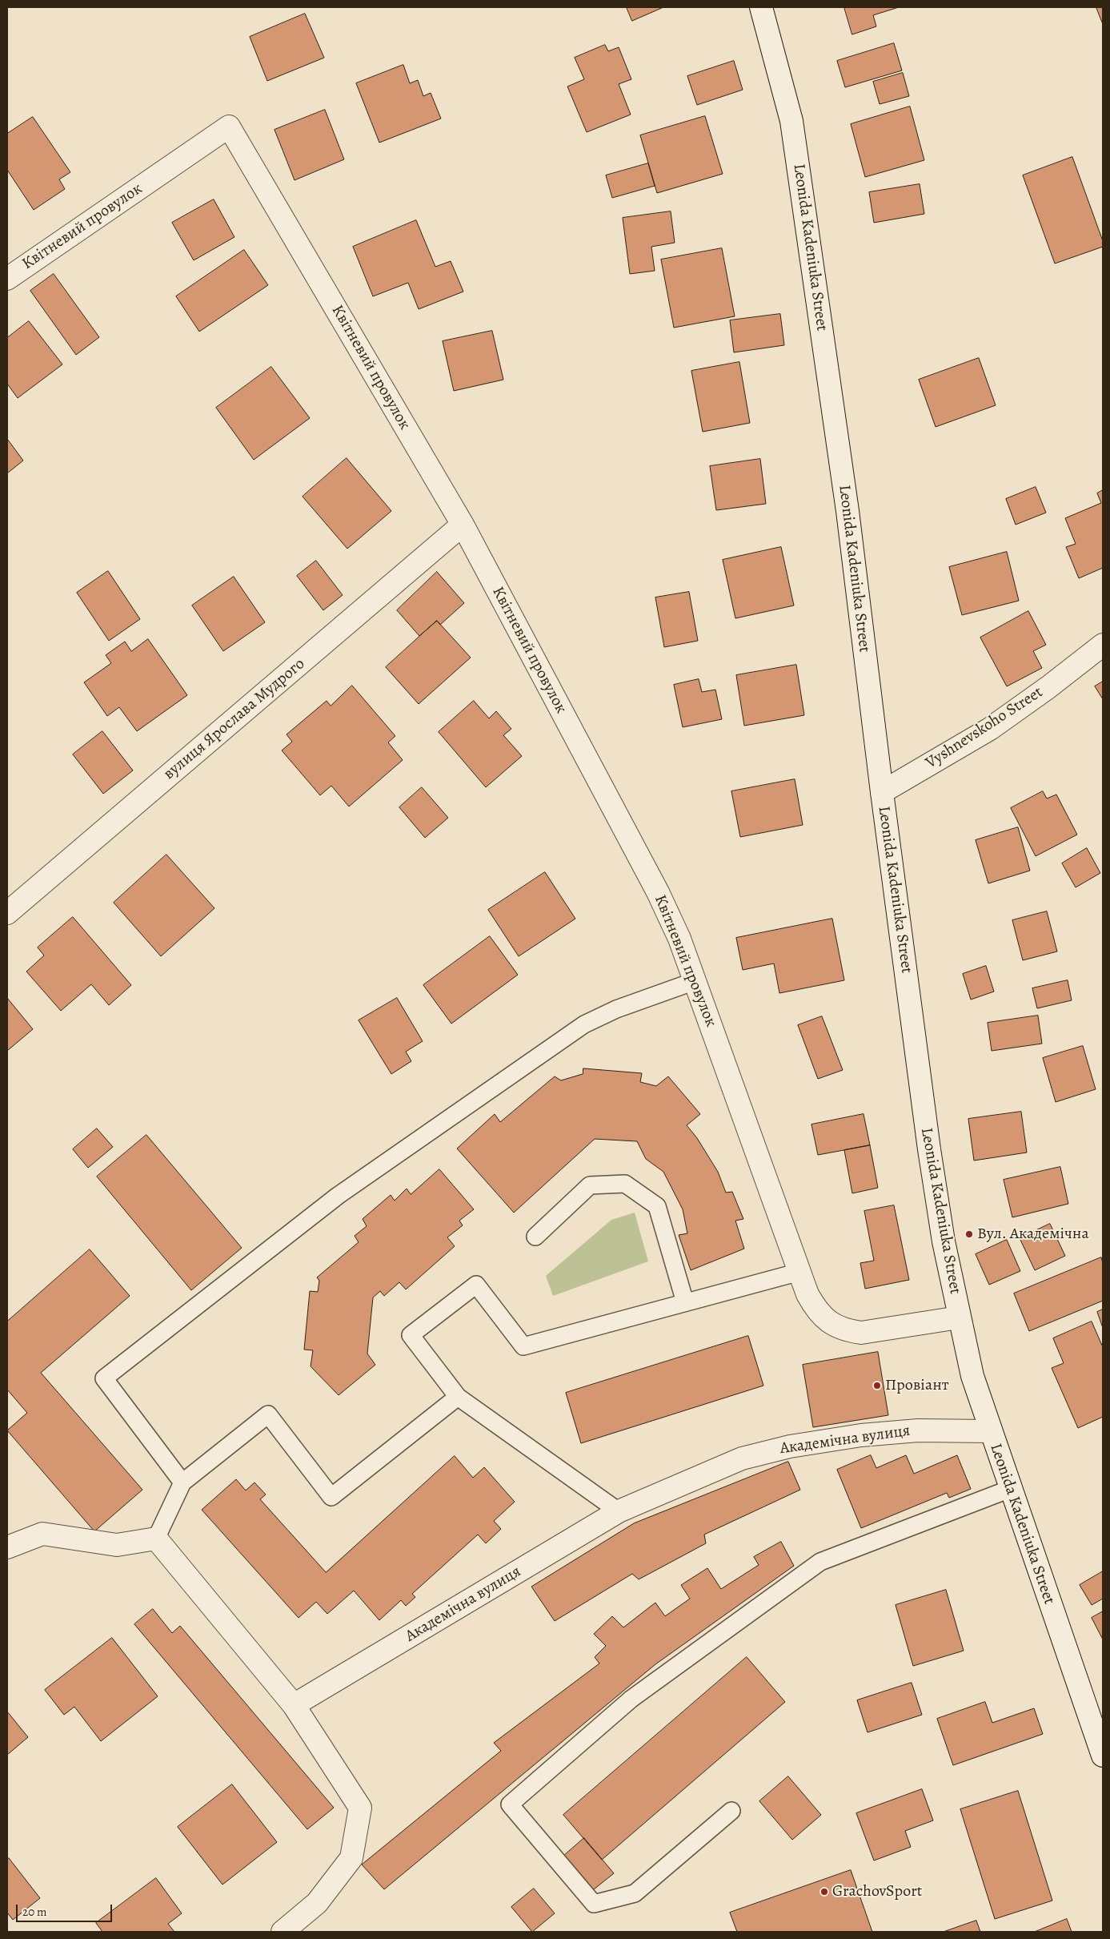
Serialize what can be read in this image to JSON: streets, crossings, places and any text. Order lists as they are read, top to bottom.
{
  "streets": {
    "street": [
      "Квітневий провулок",
      "Leonida Kadeniuka Street",
      "вулиця Ярослава Мудрого",
      "Vyshnevskoho Street",
      "Академічна вулиця"
    ]
  },
  "crossings": [
    ["Квітневий провулок", "Leonida Kadeniuka Street"],
    ["Квітневий провулок", "вулиця Ярослава Мудрого"],
    ["Leonida Kadeniuka Street", "Vyshnevskoho Street"],
    ["Leonida Kadeniuka Street", "Академічна вулиця"]
  ],
  "places": ["Вул. Академічна", "Провіант", "GrachovSport"],
  "scale_bar": "20 m"
}
